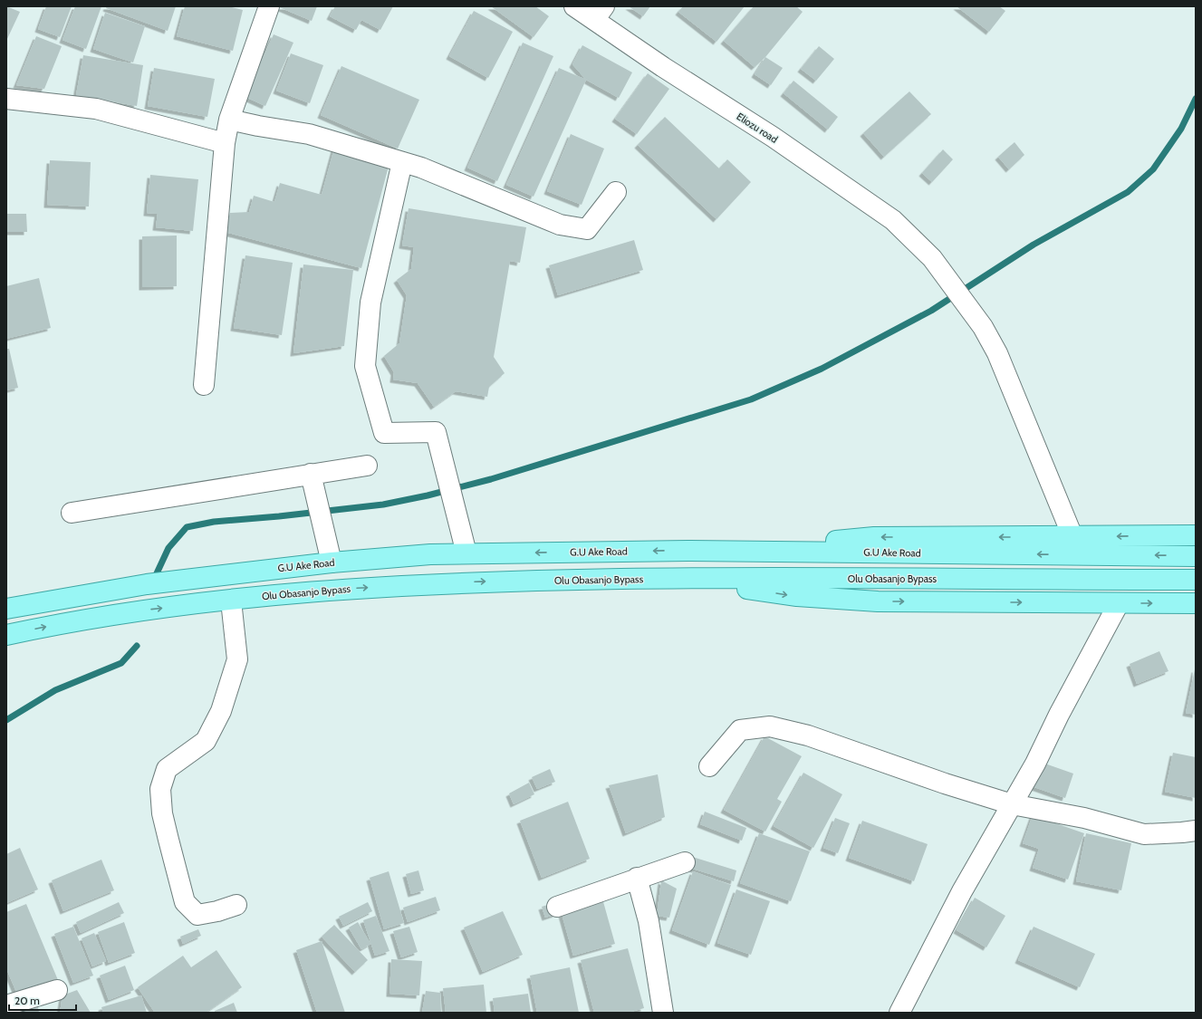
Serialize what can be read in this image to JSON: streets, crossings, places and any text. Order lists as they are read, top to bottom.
{
  "streets": {
    "main road": ["G.U Ake Road", "Olu Obasanjo Bypass"],
    "street": ["Eliozu road"]
  },
  "one_way": ["Olu Obasanjo Bypass"],
  "scale_bar": "20 m"
}
